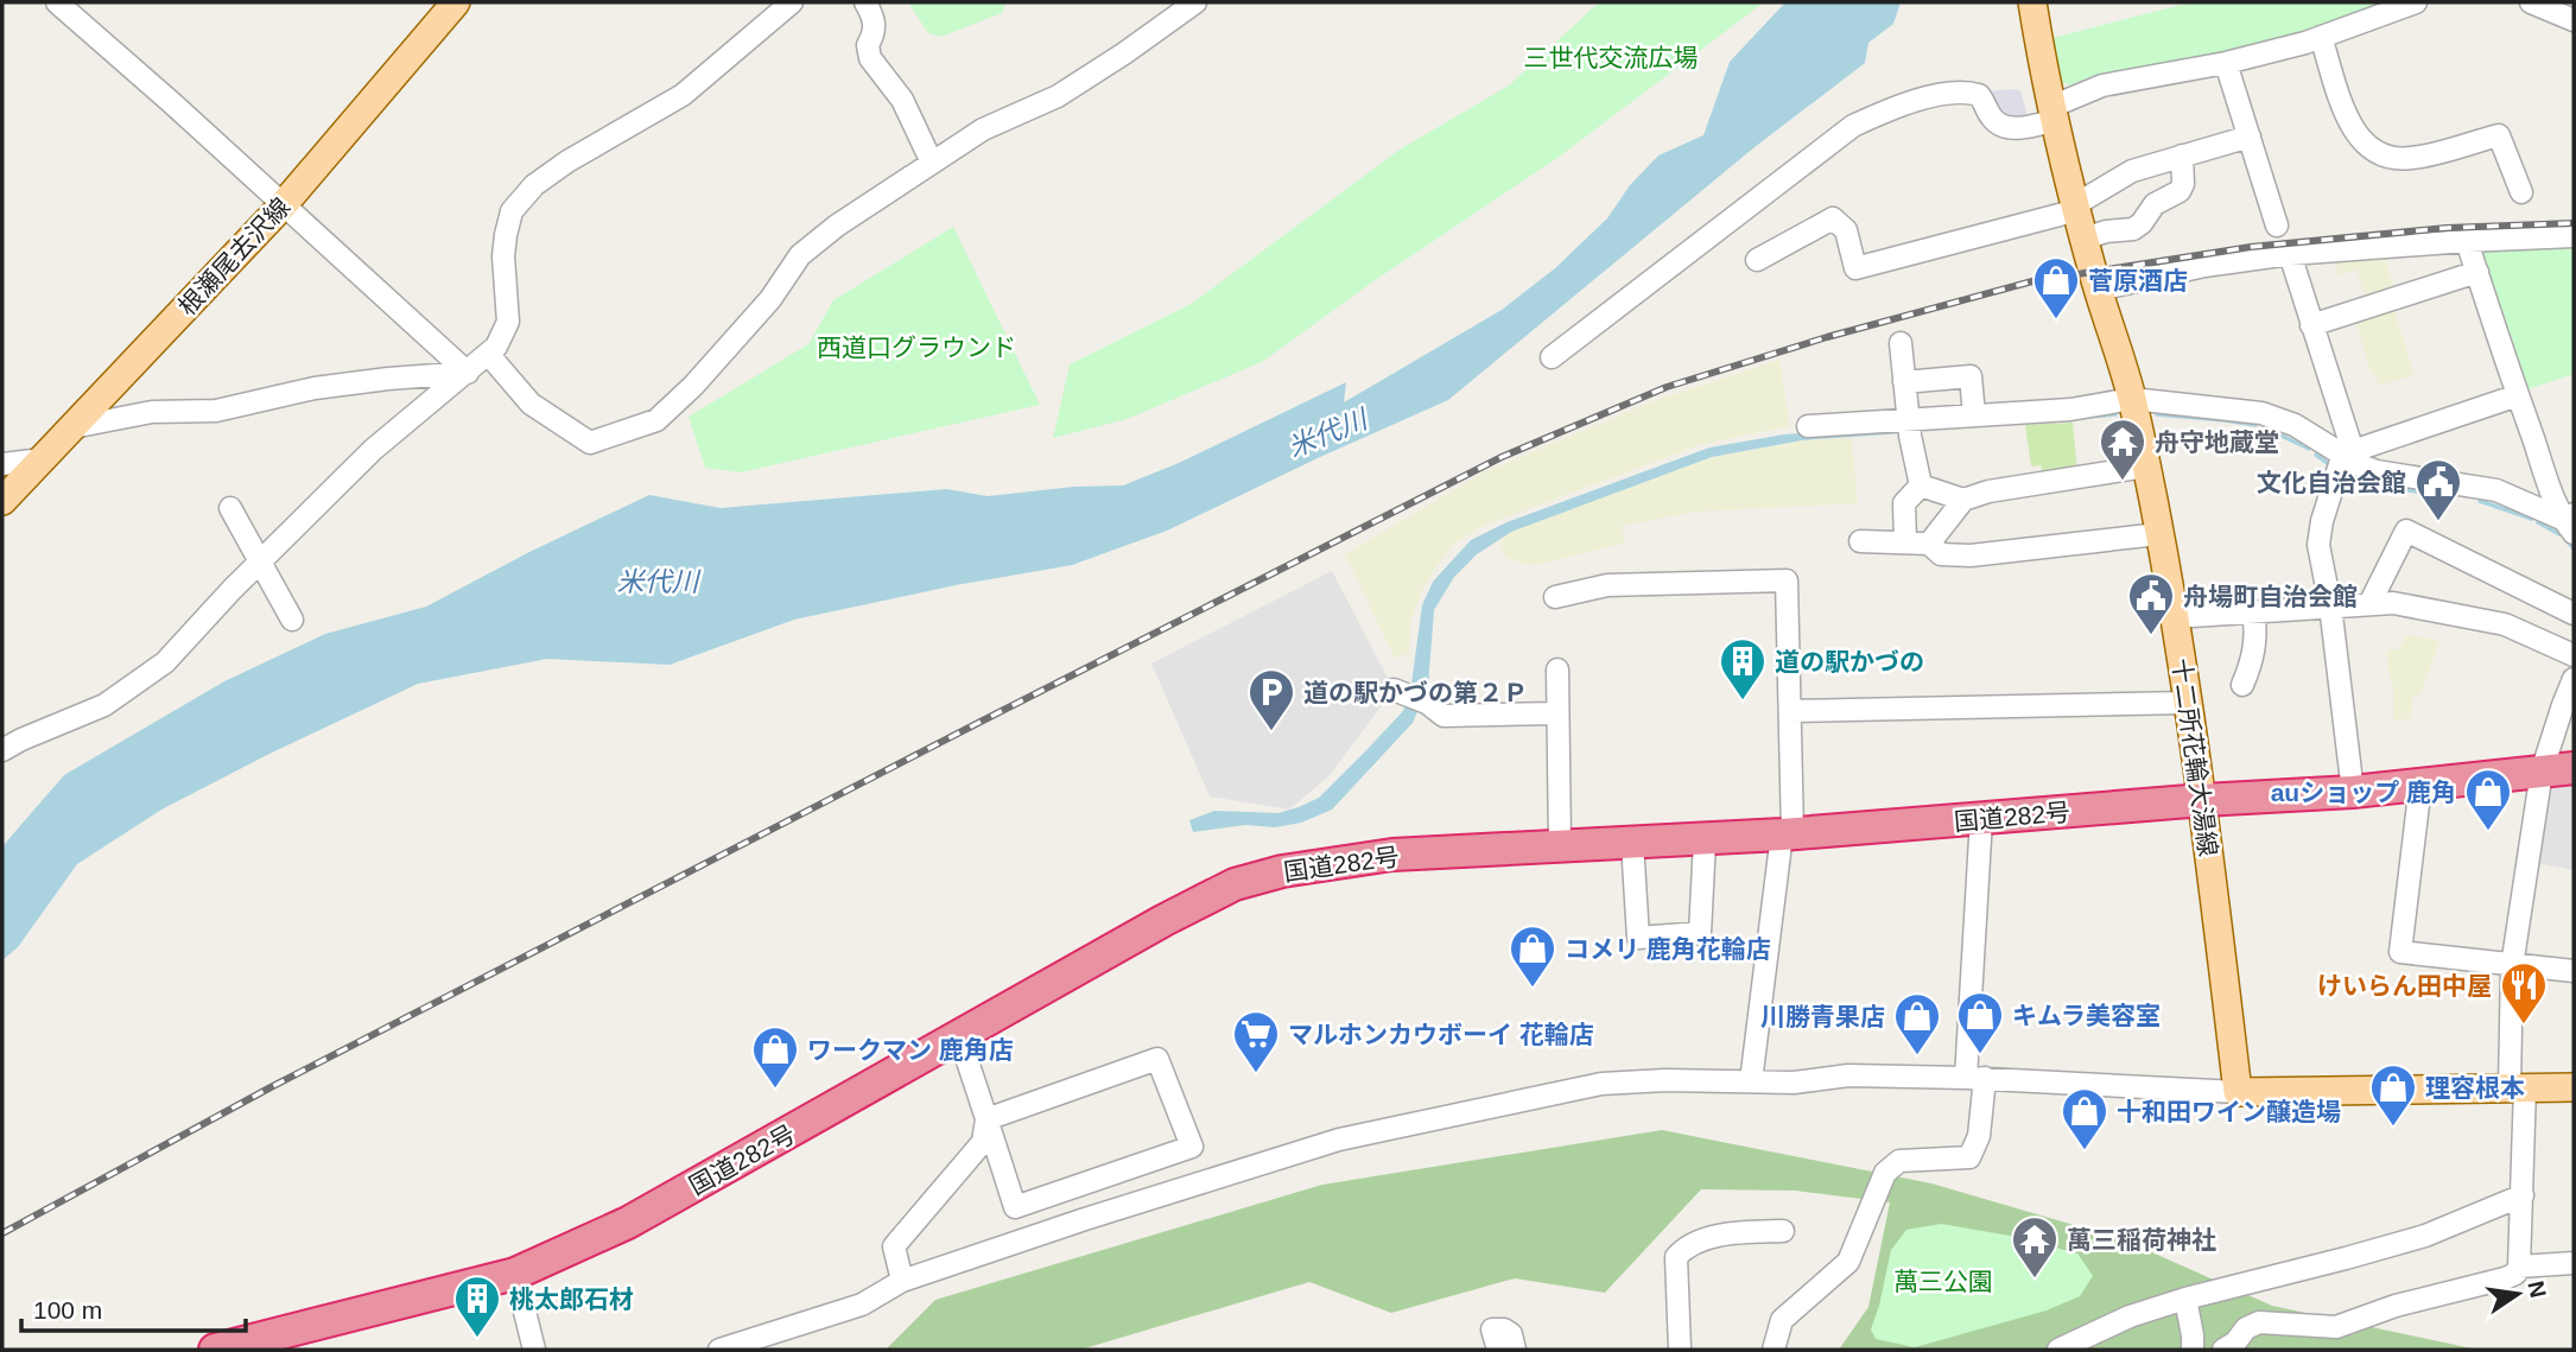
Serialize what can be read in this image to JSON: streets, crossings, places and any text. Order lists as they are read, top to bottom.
{
  "streets": {
    "highway": ["国道282号"],
    "main road": ["根瀬尾去沢線", "十二所花輪大湯線"]
  },
  "crossings": [
    ["十二所花輪大湯線", "国道282号"]
  ],
  "water": ["米代川"],
  "parks": ["三世代交流広場", "西道口グラウンド", "萬三公園"],
  "places": {
    "shop": [
      "菅原酒店",
      "auショップ 鹿角",
      "コメリ 鹿角花輪店",
      "キムラ美容室",
      "川勝青果店",
      "ワークマン 鹿角店",
      "理容根本",
      "十和田ワイン醸造場"
    ],
    "temple": ["舟守地蔵堂", "萬三稲荷神社"],
    "public building": ["文化自治会館", "舟場町自治会館"],
    "building": ["道の駅かづの", "桃太郎石材"],
    "parking": ["道の駅かづの第２Ｐ"],
    "restaurant": ["けいらん田中屋"],
    "supermarket": ["マルホンカウボーイ 花輪店"]
  },
  "scale_bar": "100 m",
  "north": "right"
}
